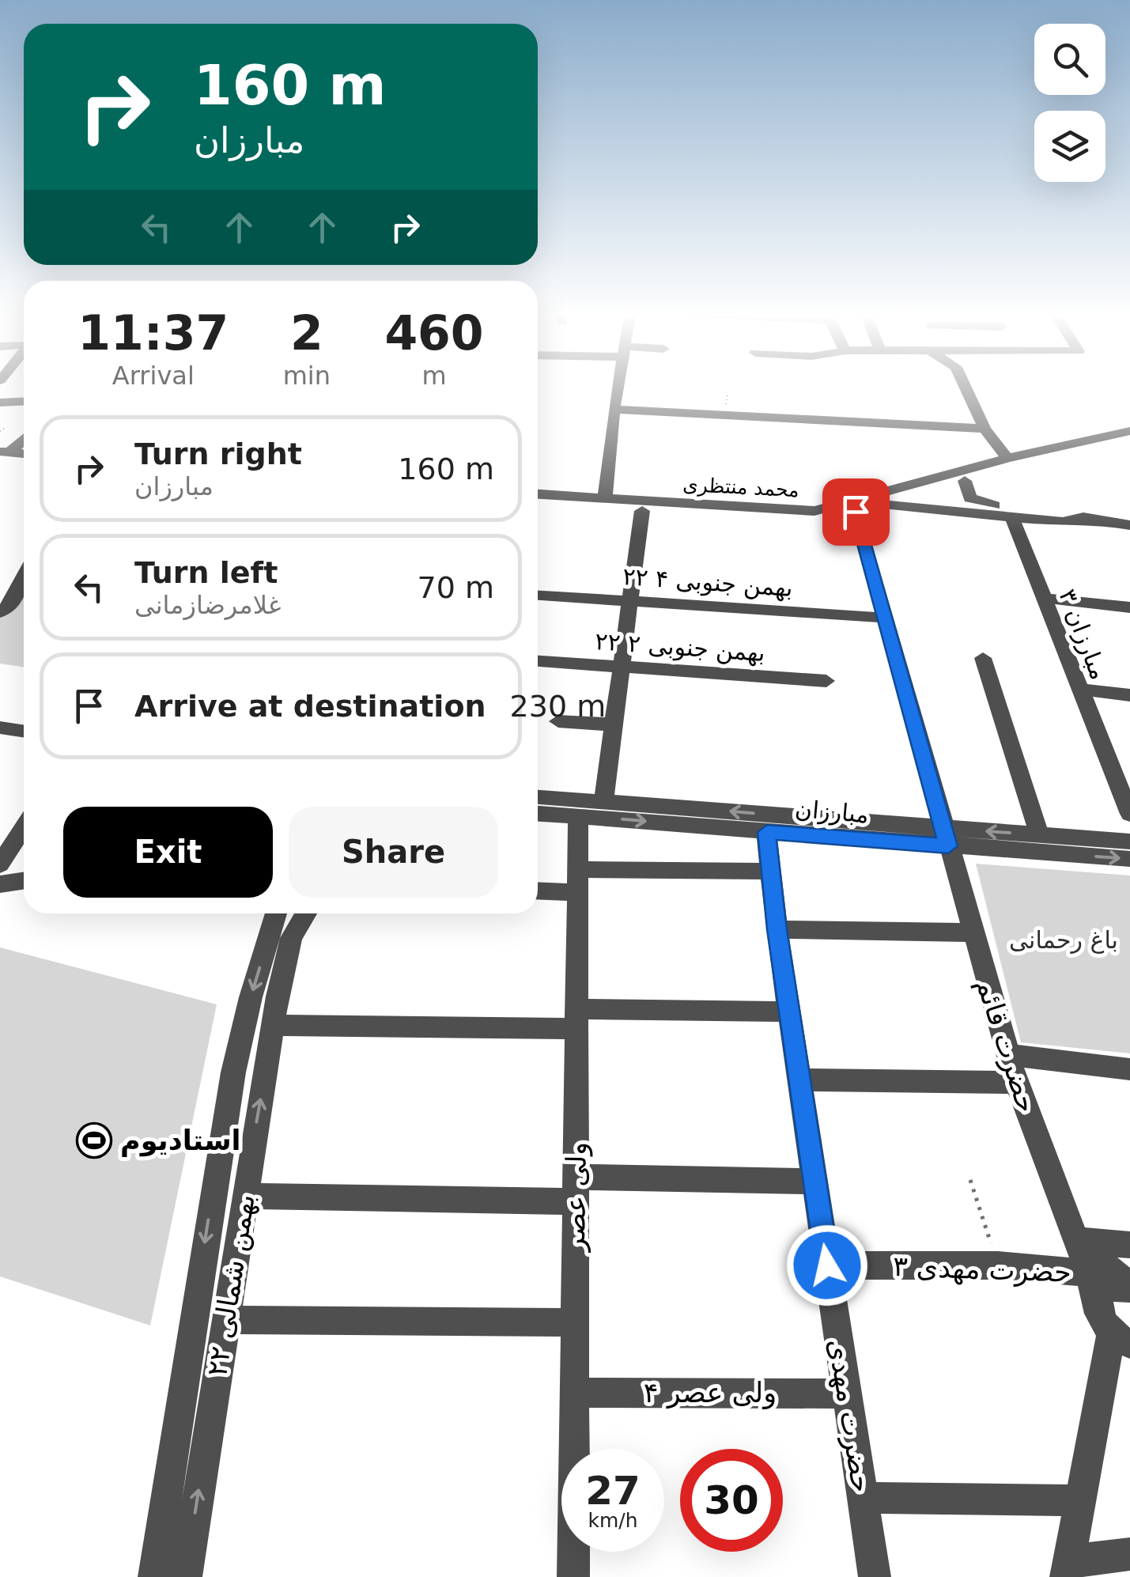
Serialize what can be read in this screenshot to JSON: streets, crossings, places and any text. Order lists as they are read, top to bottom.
{
  "streets": {
    "street": [
      "محمد منتظری",
      "۲۲ بهمن جنوبی ۴",
      "مبارزان ۳",
      "۲۲ بهمن جنوبی ۲",
      "مبارزان",
      "حضرت قائم",
      "ولی عصر",
      "حضرت مهدی ۳",
      "۲۲ بهمن شمالی",
      "ولی عصر ۴",
      "حضرت مهدی"
    ]
  },
  "crossings": [
    ["محمد منتظری", "حضرت قائم"],
    ["۲۲ بهمن جنوبی ۴", "حضرت قائم"],
    ["مبارزان", "حضرت قائم"],
    ["مبارزان", "ولی عصر"],
    ["مبارزان", "حضرت مهدی"],
    ["حضرت قائم", "حضرت مهدی ۳"],
    ["ولی عصر", "ولی عصر ۴"],
    ["حضرت مهدی ۳", "حضرت مهدی"],
    ["ولی عصر ۴", "حضرت مهدی"]
  ],
  "parks": ["باغ رحمانی"],
  "places": {
    "sports": ["استادیوم"]
  },
  "page": {
    "turn": ["160 m", "مبارزان"],
    "eta": [
      "11:37",
      "Arrival",
      "2",
      "min",
      "460",
      "m"
    ],
    "list": [
      {
        "name": "Turn right",
        "note": "مبارزان",
        "value": "160 m"
      },
      {
        "name": "Turn left",
        "note": "غلامرضازمانی",
        "value": "70 m"
      },
      {
        "name": "Arrive at destination",
        "value": "230 m"
      }
    ],
    "buttons": ["Exit", "Share"],
    "speed": "27 km/h",
    "limit": "30"
  }
}
